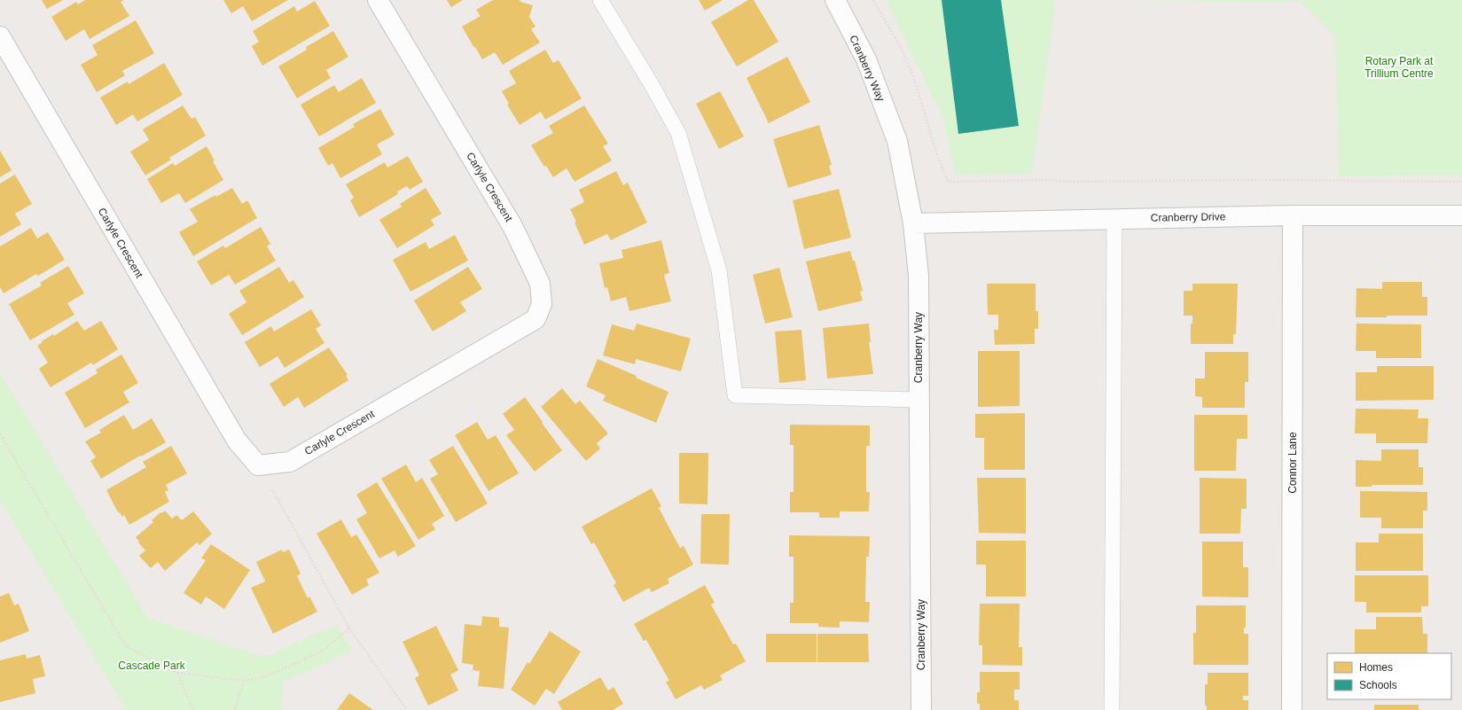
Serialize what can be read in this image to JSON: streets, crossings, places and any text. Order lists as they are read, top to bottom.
{
  "streets": {
    "street": [
      "Cranberry Way",
      "Carlyle Crescent",
      "Cranberry Drive",
      "Connor Lane"
    ]
  },
  "crossings": [
    ["Cranberry Way", "Cranberry Drive"],
    ["Cranberry Drive", "Connor Lane"]
  ],
  "parks": ["Rotary Park at Trillium Centre", "Cascade Park"],
  "legend": ["Homes", "Schools"]
}
